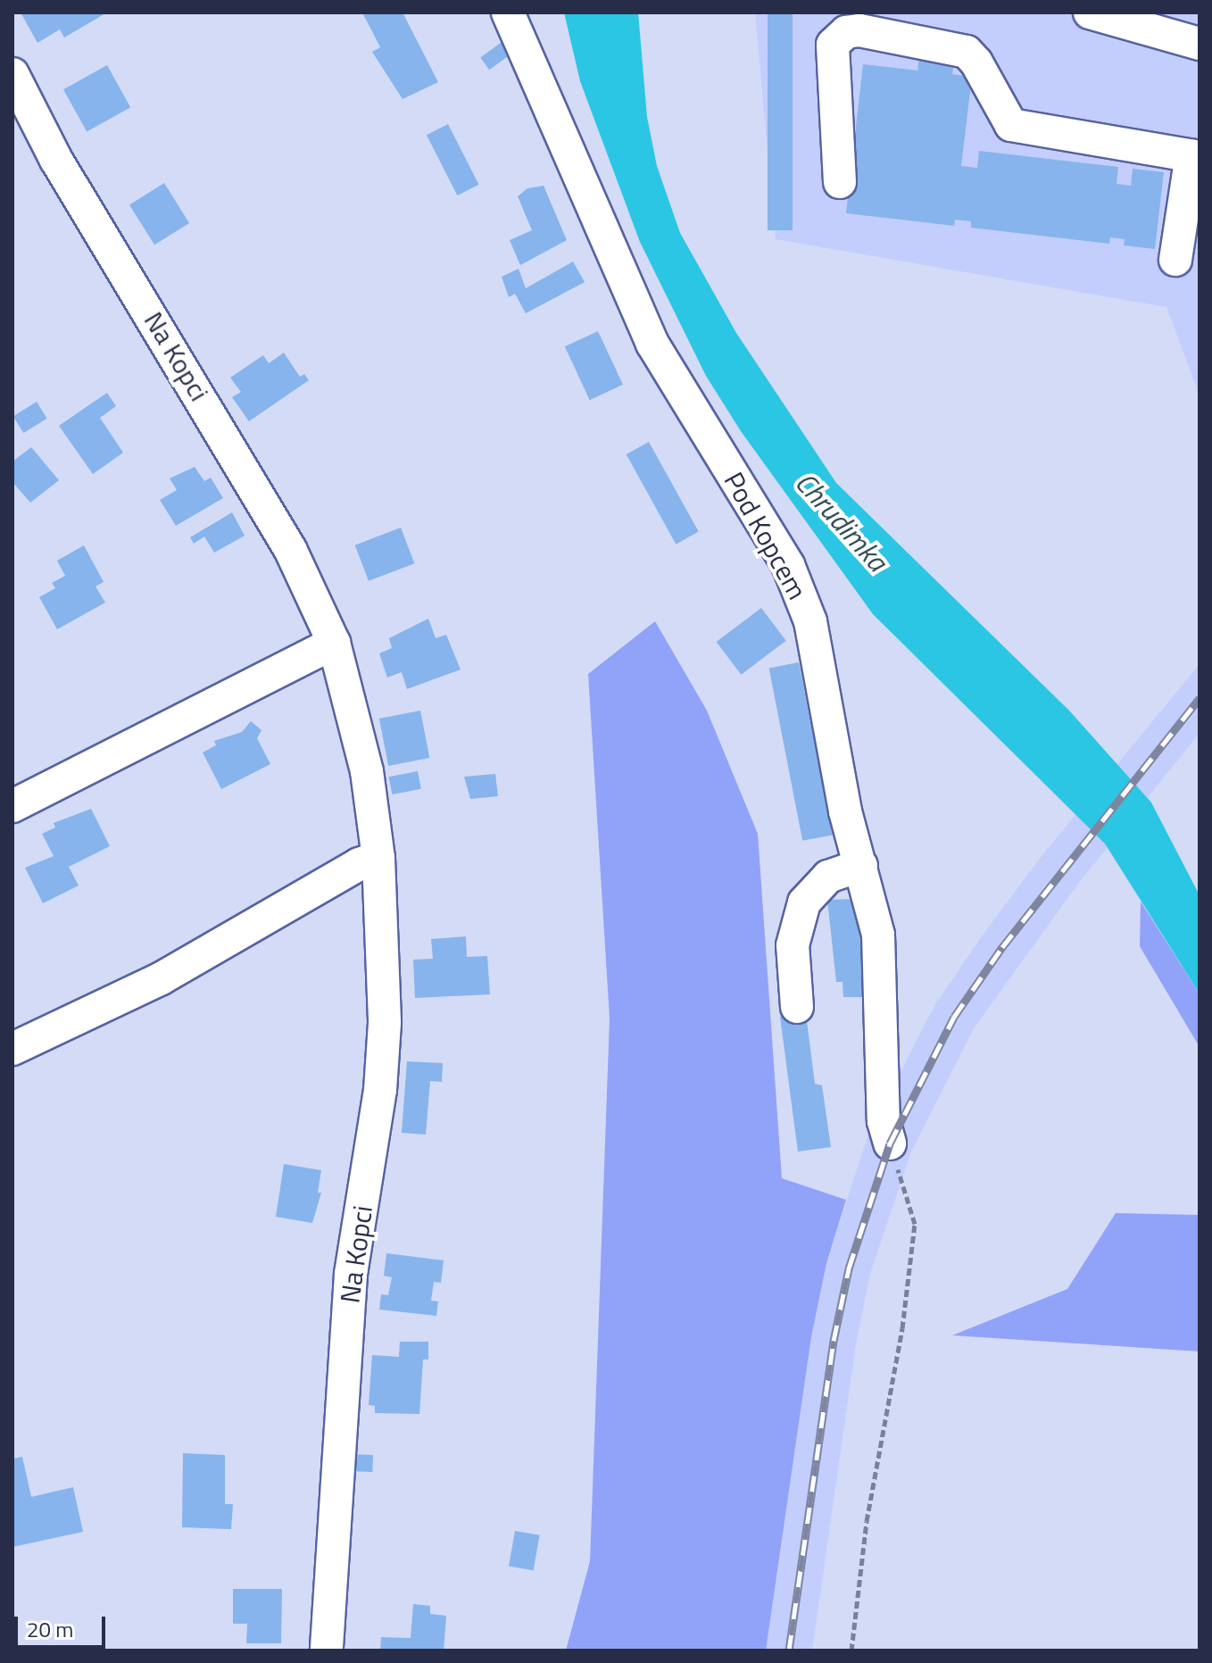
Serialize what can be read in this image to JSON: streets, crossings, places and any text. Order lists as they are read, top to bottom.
{
  "streets": {
    "street": ["Na Kopci", "Pod Kopcem"]
  },
  "water": ["Chrudimka"],
  "scale_bar": "20 m"
}
